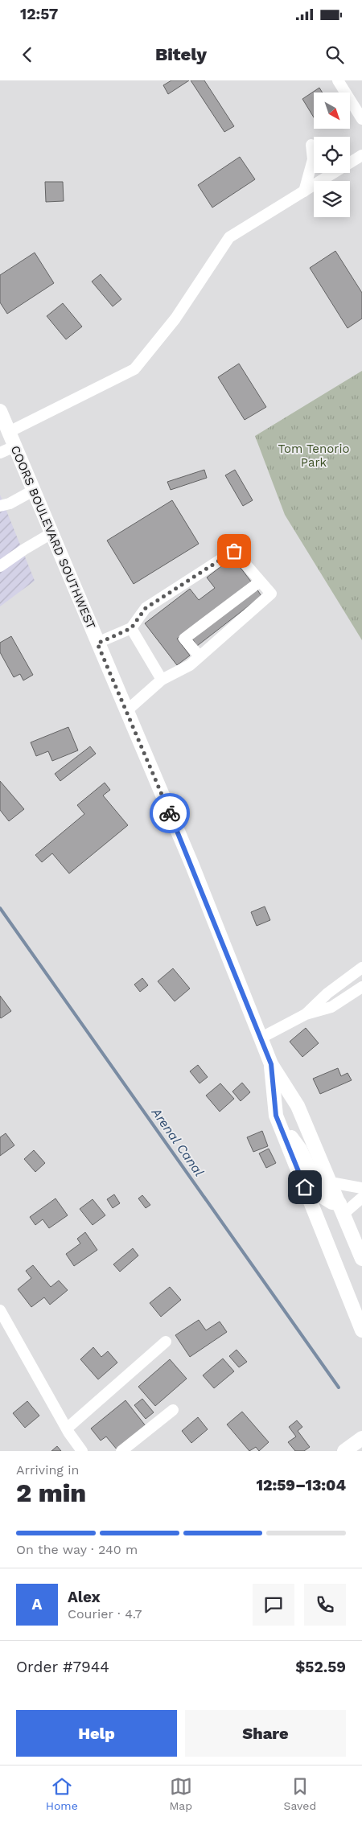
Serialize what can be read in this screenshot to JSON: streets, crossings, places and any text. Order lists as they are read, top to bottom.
{
  "streets": {
    "main road": ["COORS BOULEVARD SOUTHWEST"]
  },
  "water": ["Arenal Canal"],
  "parks": ["Tom Tenorio Park"],
  "north": "bottom right",
  "page": {
    "status": "12:57",
    "header": "Bitely",
    "heading": ["2 min", "Arriving in", "12:59–13:04"],
    "panel": [
      "Alex",
      "Courier · 4.7",
      "Order #7944",
      "$52.59"
    ],
    "bar": "On the way · 240 m",
    "round": "A",
    "buttons": ["Help", "Share"],
    "tabs": ["Home", "Map", "Saved"]
  }
}
